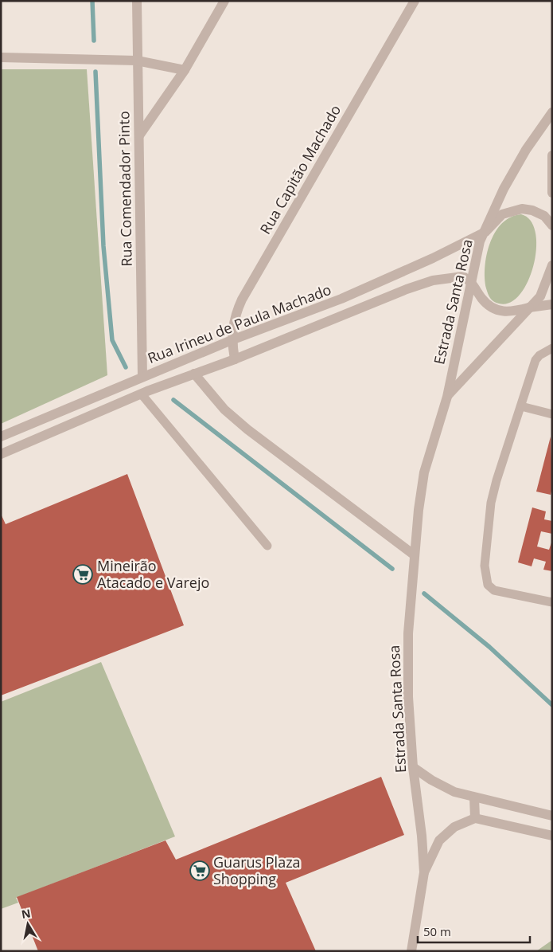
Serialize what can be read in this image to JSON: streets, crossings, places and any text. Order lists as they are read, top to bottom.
{
  "streets": {
    "street": [
      "Rua Capitão Machado",
      "Rua Comendador Pinto",
      "Estrada Santa Rosa",
      "Rua Irineu de Paula Machado"
    ]
  },
  "crossings": [
    ["Rua Capitão Machado", "Rua Irineu de Paula Machado"],
    ["Rua Comendador Pinto", "Rua Irineu de Paula Machado"],
    ["Estrada Santa Rosa", "Rua Irineu de Paula Machado"]
  ],
  "places": {
    "supermarket": ["Mineirão Atacado e Varejo", "Guarus Plaza Shopping"]
  },
  "scale_bar": "50 m",
  "north": "top"
}
